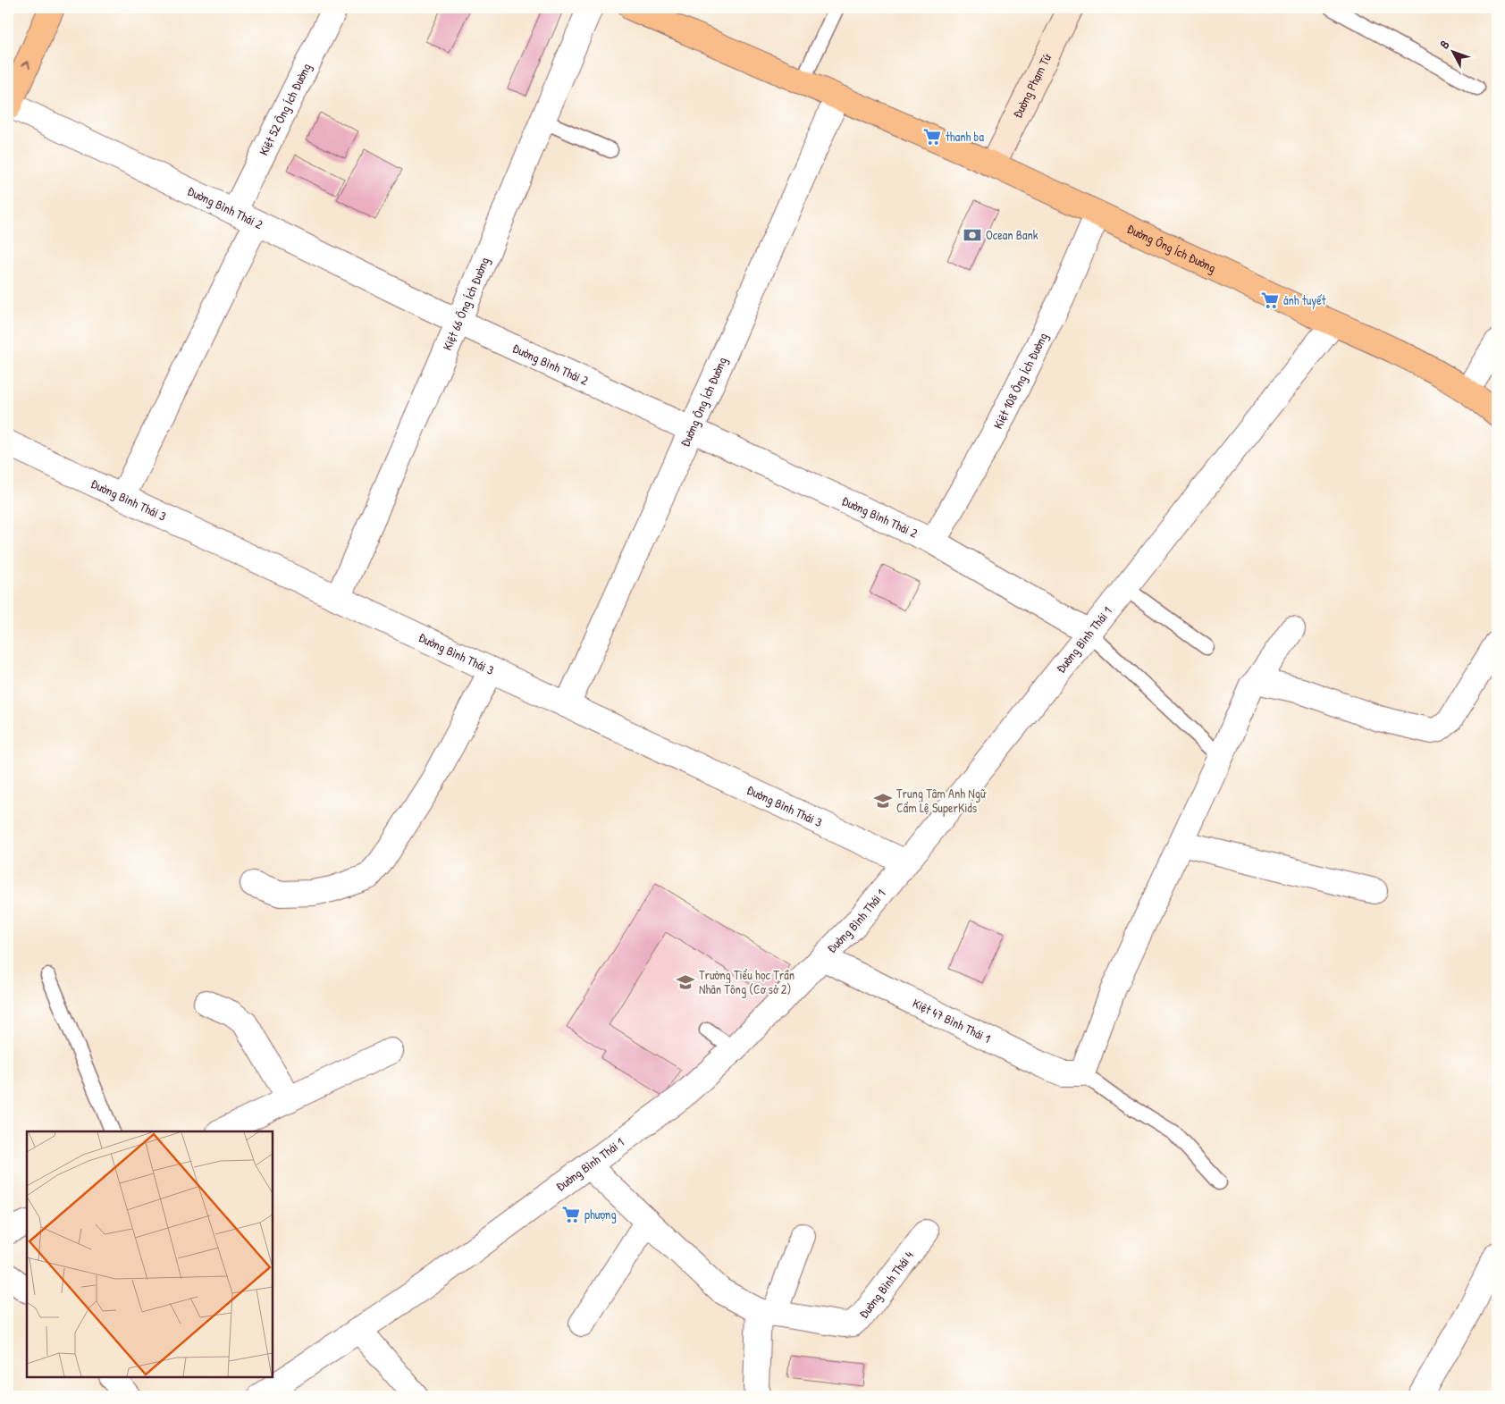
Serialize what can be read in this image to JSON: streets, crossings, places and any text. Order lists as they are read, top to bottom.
{
  "streets": {
    "main road": ["Đường Ông Ích Đường"],
    "street": [
      "Đường Phạm Tứ",
      "Kiệt 52 Ông Ích Đường",
      "Đường Bình Thái 2",
      "Kiệt 66 Ông Ích Đường",
      "Kiệt 108 Ông Ích Đường",
      "Đường Bình Thái 3",
      "Đường Bình Thái 1",
      "Kiệt 47 Bình Thái 1",
      "Đường Bình Thái 4"
    ]
  },
  "crossings": [
    ["Đường Phạm Tứ", "Đường Ông Ích Đường"],
    ["Kiệt 52 Ông Ích Đường", "Đường Bình Thái 2"],
    ["Đường Bình Thái 2", "Đường Ông Ích Đường"],
    ["Đường Bình Thái 2", "Kiệt 66 Ông Ích Đường"],
    ["Đường Bình Thái 2", "Kiệt 108 Ông Ích Đường"],
    ["Đường Bình Thái 2", "Đường Bình Thái 1"],
    ["Đường Ông Ích Đường", "Kiệt 108 Ông Ích Đường"],
    ["Đường Ông Ích Đường", "Đường Bình Thái 3"],
    ["Đường Ông Ích Đường", "Đường Bình Thái 1"],
    ["Kiệt 66 Ông Ích Đường", "Đường Bình Thái 3"],
    ["Đường Bình Thái 3", "Đường Bình Thái 1"],
    ["Đường Bình Thái 1", "Kiệt 47 Bình Thái 1"],
    ["Đường Bình Thái 1", "Đường Bình Thái 4"]
  ],
  "places": {
    "supermarket": ["thanh ba", "ánh tuyết", "phượng"],
    "bank": ["Ocean Bank"],
    "school or university": ["Trung Tâm Anh Ngữ Cẩm Lệ SuperKids", "Trường Tiểu học Trần Nhân Tông (Cơ sở 2)"]
  },
  "north": "top left"
}
